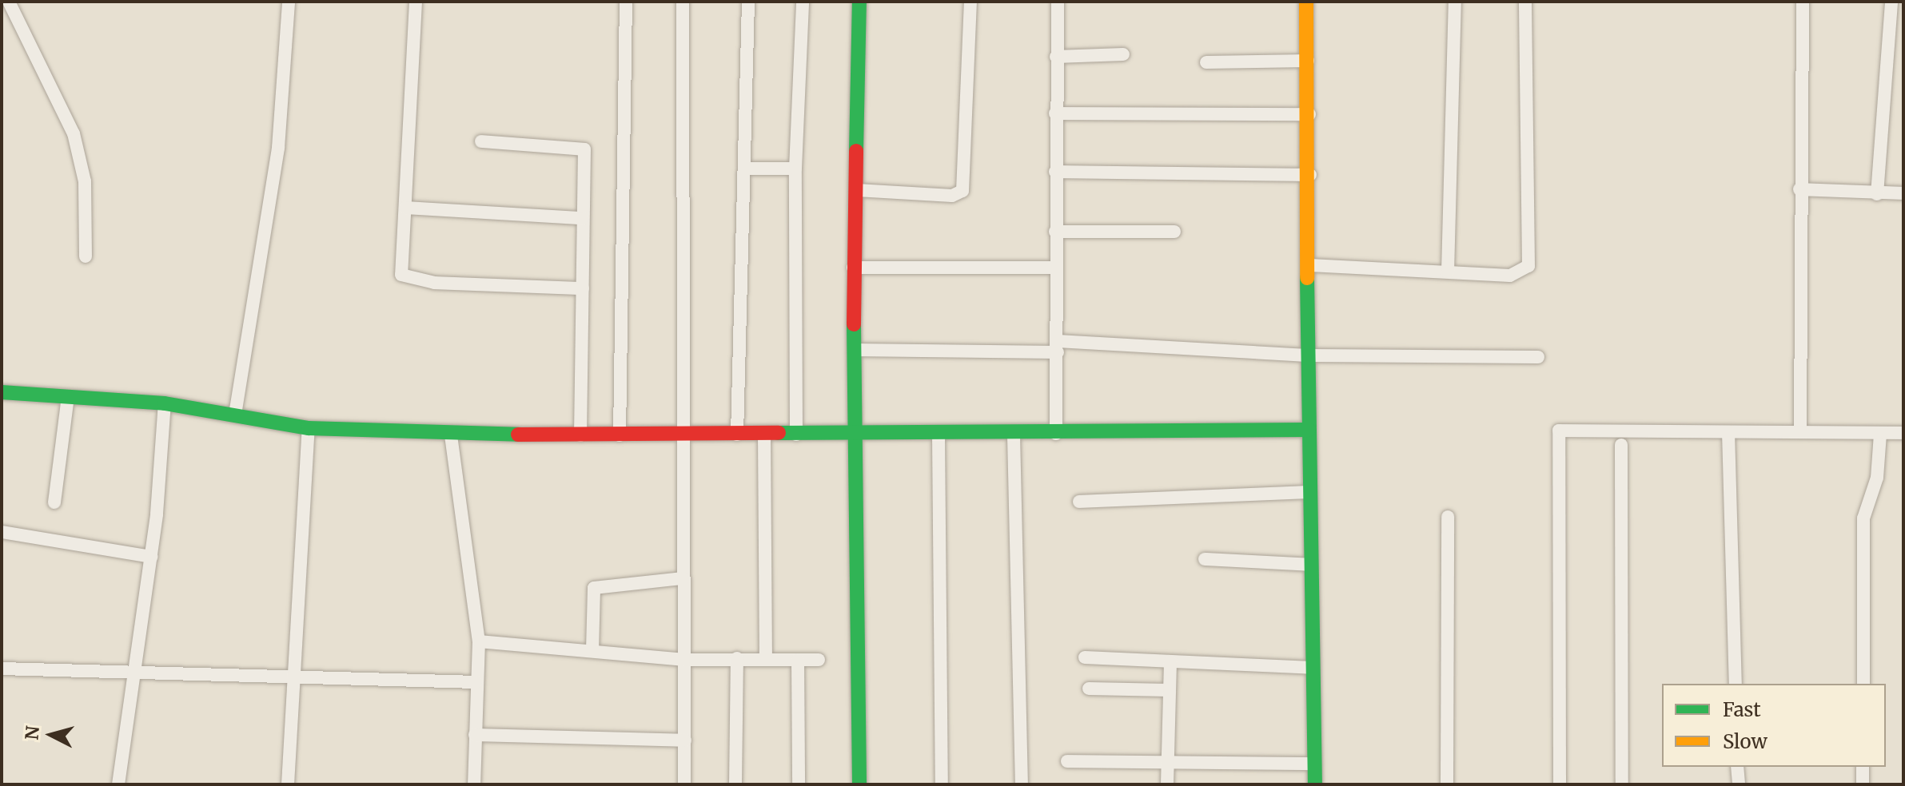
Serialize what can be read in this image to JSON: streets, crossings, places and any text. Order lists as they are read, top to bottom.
{
  "legend": ["Fast", "Slow"],
  "north": "left"
}
